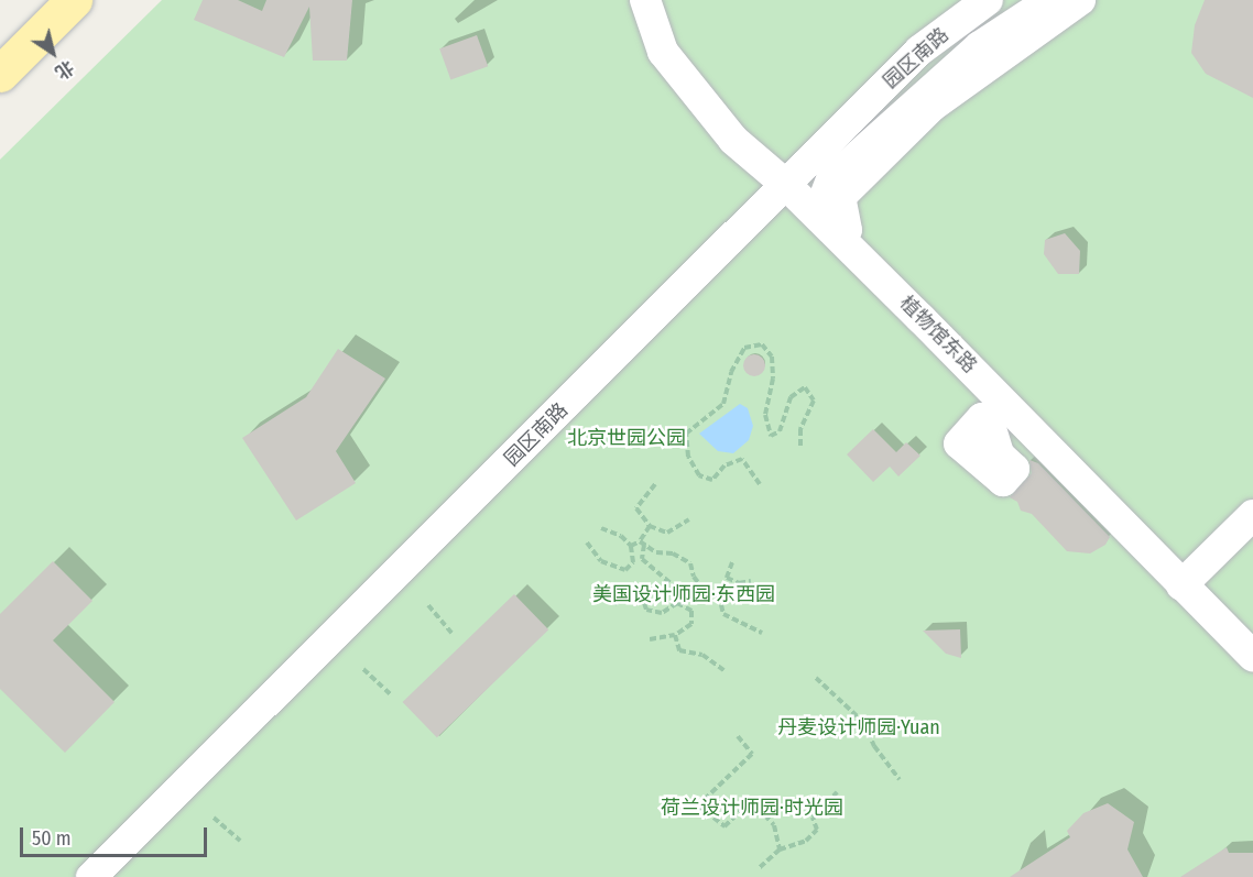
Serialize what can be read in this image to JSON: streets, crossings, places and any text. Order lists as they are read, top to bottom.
{
  "streets": {
    "street": ["园区南路", "植物馆东路"]
  },
  "crossings": [
    ["园区南路", "植物馆东路"]
  ],
  "parks": [
    "北京世园公园",
    "美国设计师园·东西园",
    "丹麦设计师园·Yuan",
    "荷兰设计师园·时光园"
  ],
  "scale_bar": "50 m",
  "north": "bottom right"
}
